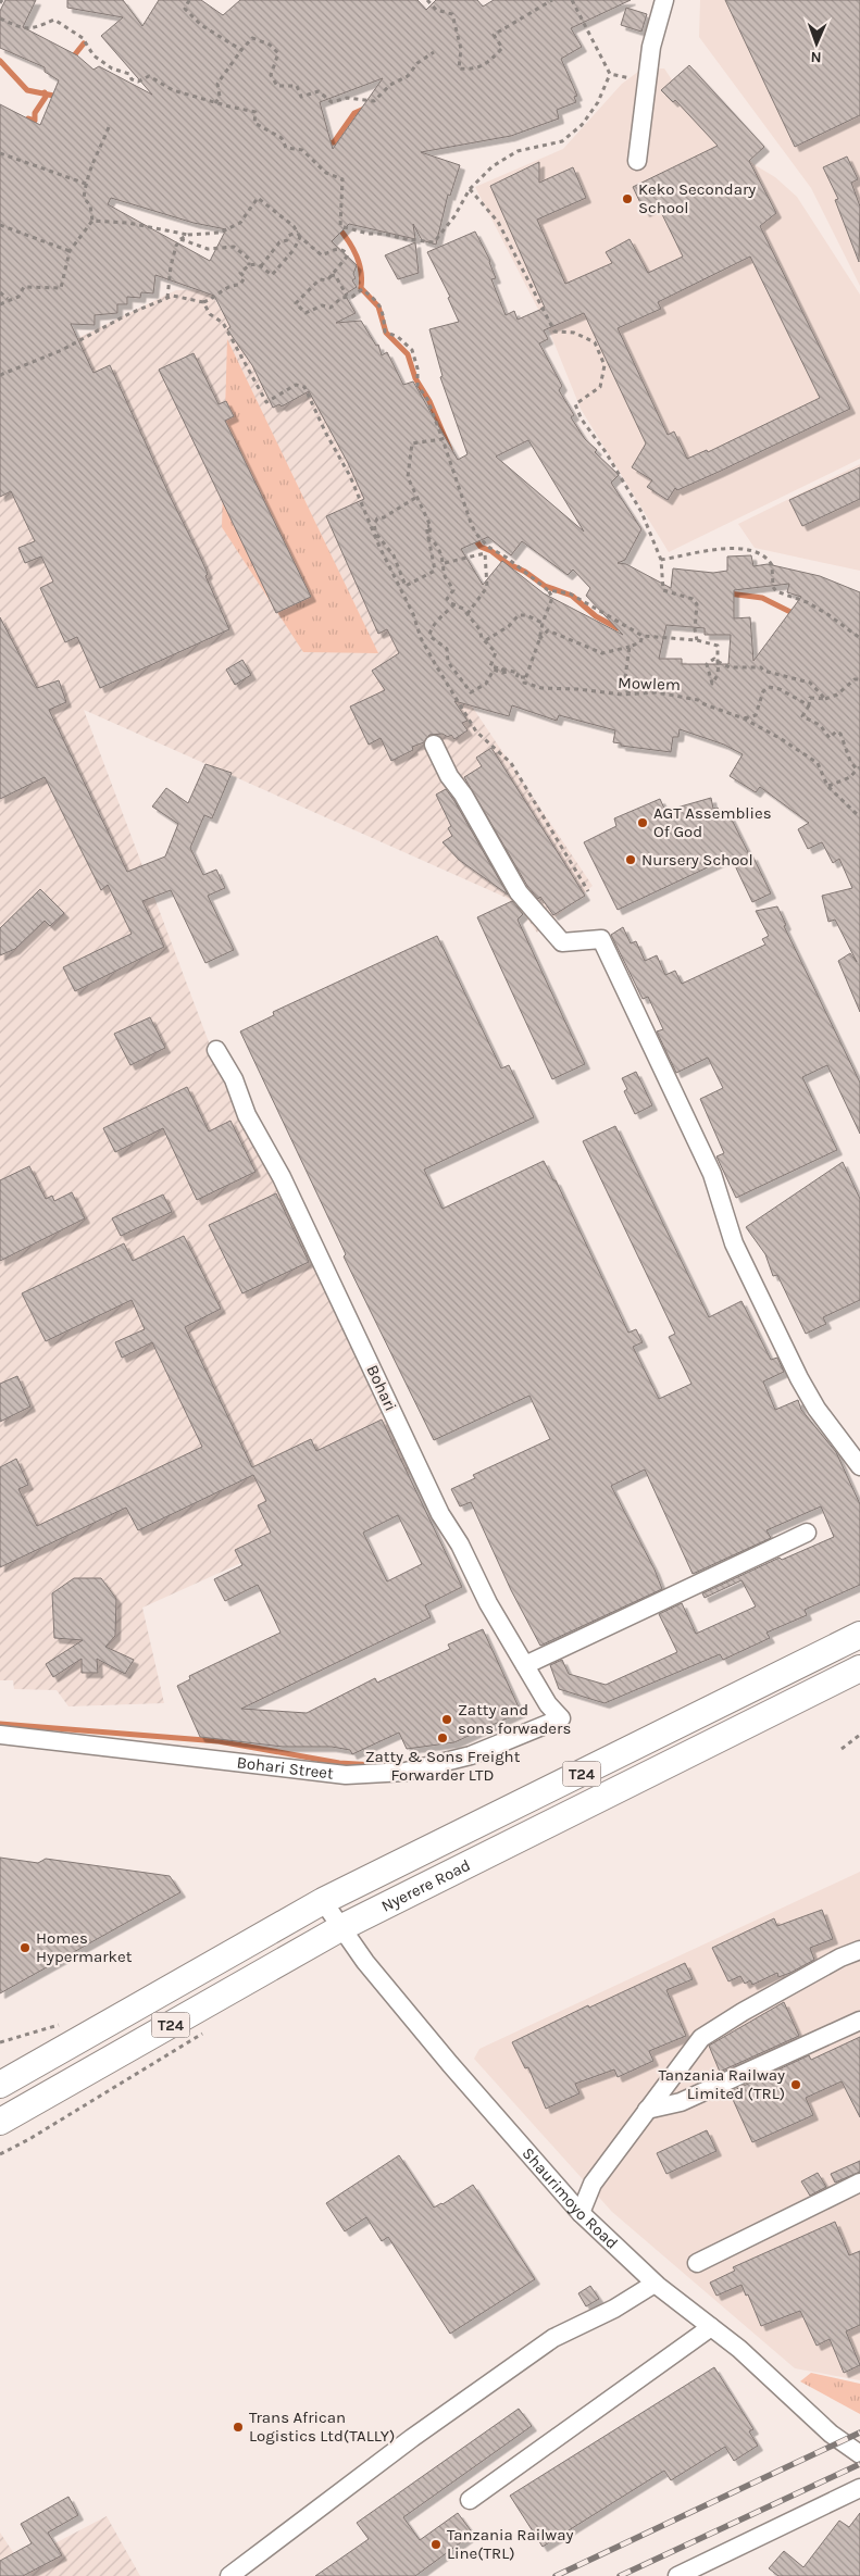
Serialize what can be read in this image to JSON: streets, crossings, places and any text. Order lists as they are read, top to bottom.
{
  "streets": {
    "highway": ["T24", "Nyerere Road"],
    "street": ["Bohari", "Bohari Street", "Shaurimoyo Road"],
    "path": ["Mowlem"]
  },
  "crossings": [
    ["Bohari", "Bohari Street"],
    ["Nyerere Road", "Shaurimoyo Road"]
  ],
  "places": [
    "Keko Secondary School",
    "AGT Assemblies Of God",
    "Nursery School",
    "Zatty and sons forwaders",
    "Zatty & Sons Freight Forwarder LTD",
    "Homes Hypermarket",
    "Tanzania Railway Limited (TRL)",
    "Trans African Logistics Ltd(TALLY)",
    "Tanzania Railway Line(TRL)"
  ],
  "north": "bottom"
}
